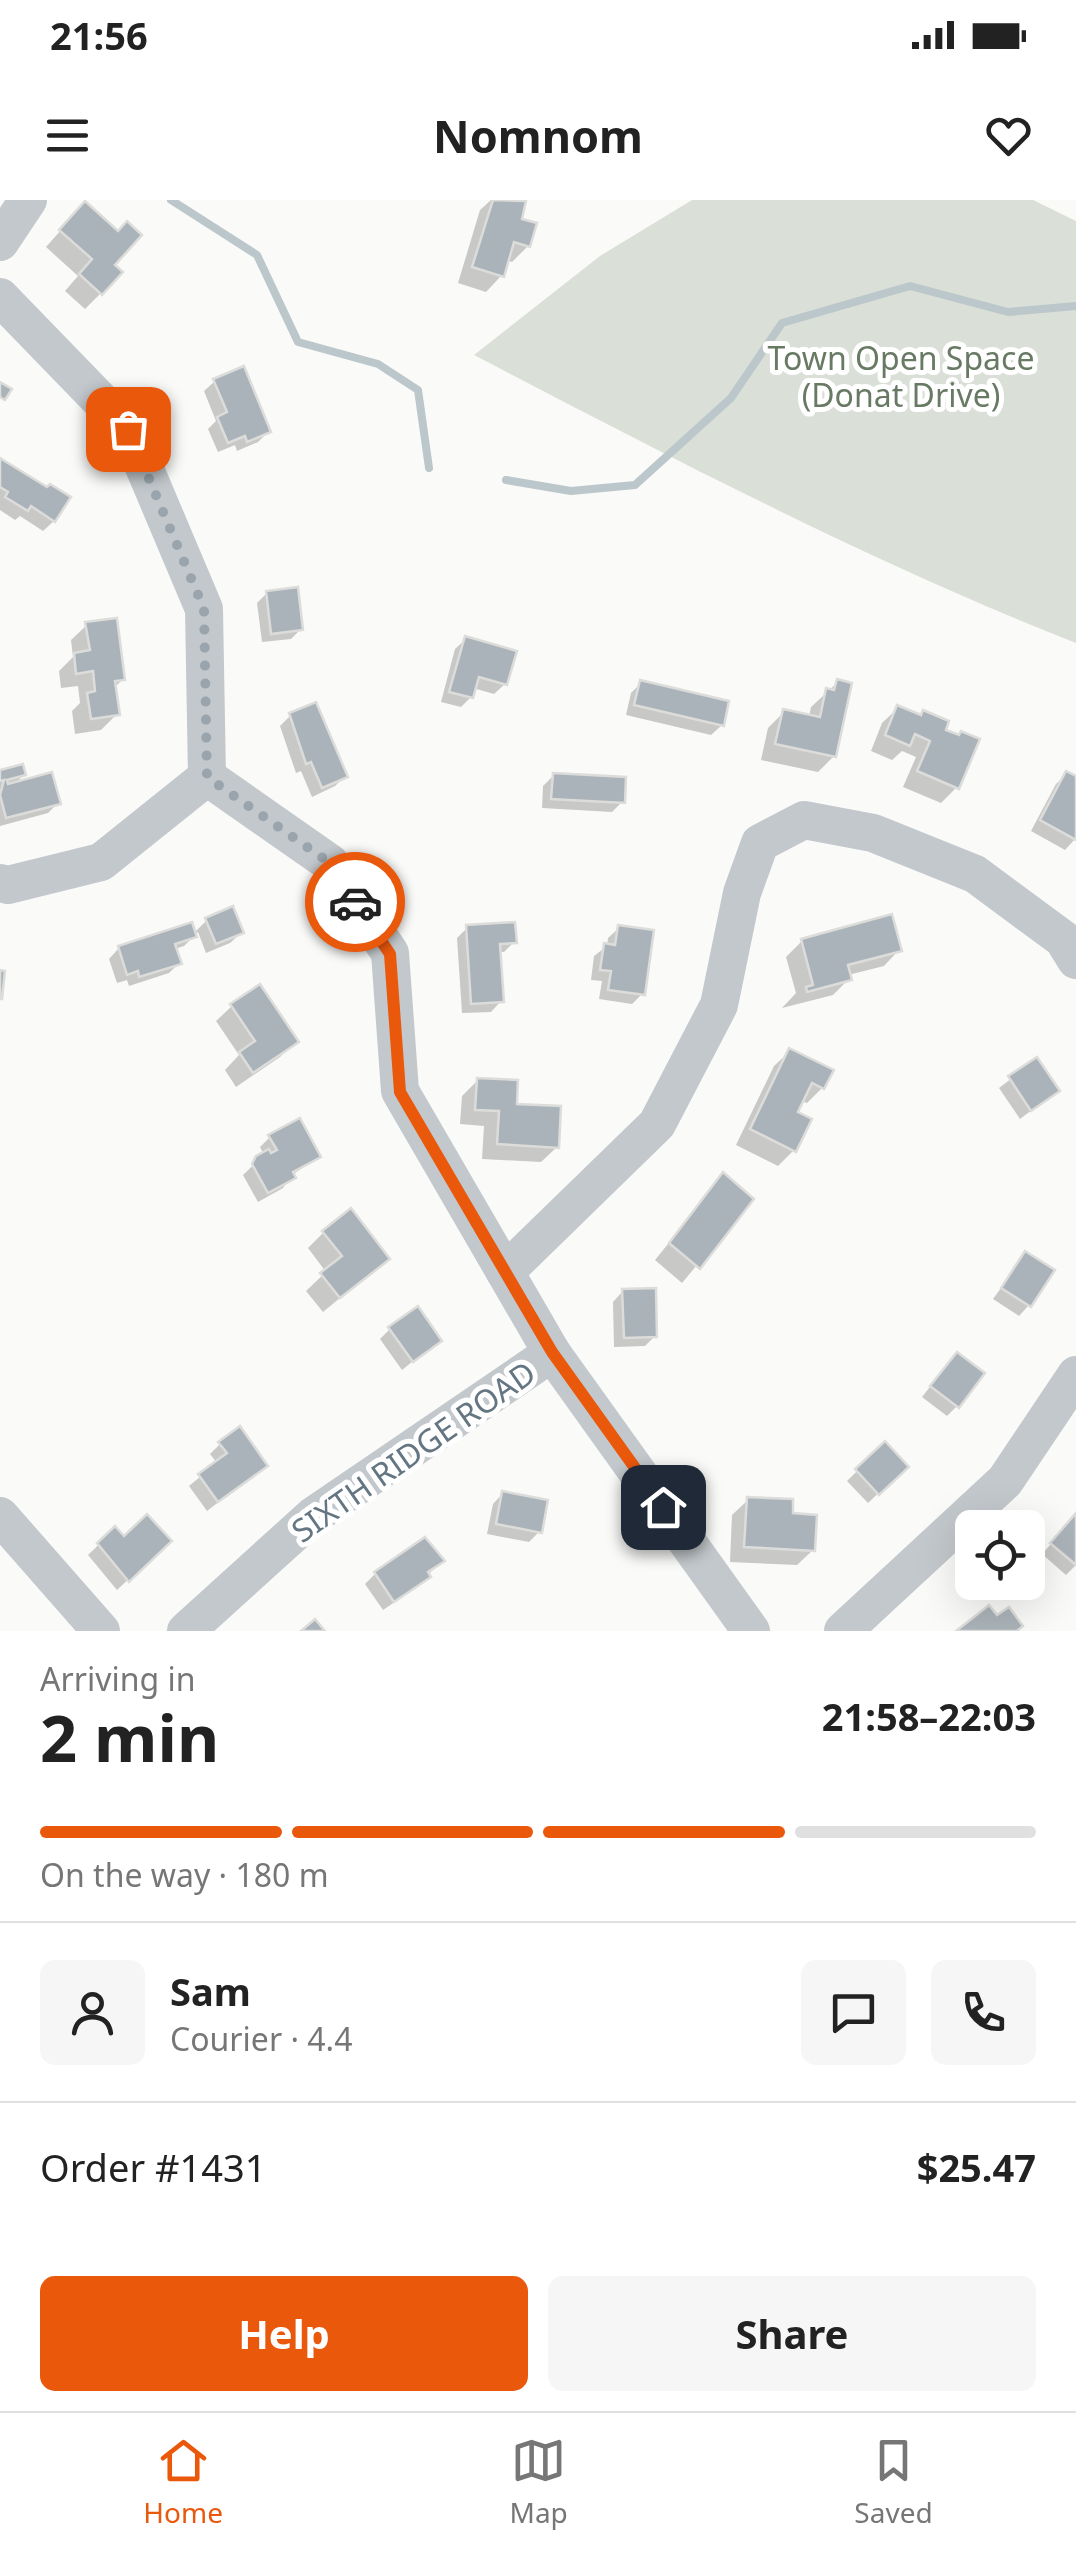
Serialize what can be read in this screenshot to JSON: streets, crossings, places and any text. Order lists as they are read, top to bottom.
{
  "streets": {
    "street": ["SIXTH RIDGE ROAD"]
  },
  "parks": ["Town Open Space (Donat Drive)"],
  "page": {
    "status": "21:56",
    "header": "Nomnom",
    "heading": ["2 min", "Arriving in", "21:58–22:03"],
    "panel": [
      "Sam",
      "Courier · 4.4",
      "Order #1431",
      "$25.47"
    ],
    "bar": "On the way · 180 m",
    "buttons": ["Help", "Share"],
    "tabs": ["Home", "Map", "Saved"]
  }
}
